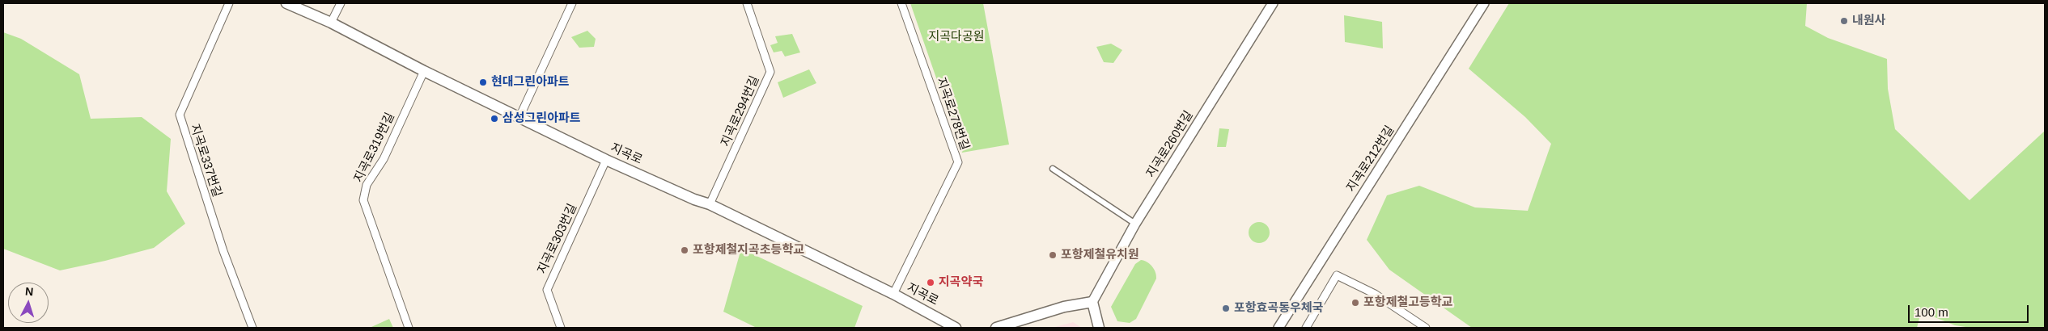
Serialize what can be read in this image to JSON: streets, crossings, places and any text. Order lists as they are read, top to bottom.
{
  "streets": {
    "main road": ["지곡로"],
    "street": [
      "지곡로294번길",
      "지곡로278번길",
      "지곡로260번길",
      "지곡로319번길",
      "지곡로212번길",
      "지곡로337번길",
      "지곡로303번길"
    ]
  },
  "crossings": [
    ["지곡로294번길", "지곡로"],
    ["지곡로278번길", "지곡로"],
    ["지곡로319번길", "지곡로"],
    ["지곡로", "지곡로303번길"]
  ],
  "parks": ["지곡다공원"],
  "places": [
    "내원사",
    "현대그린아파트",
    "삼성그린아파트",
    "포항제철지곡초등학교",
    "포항제철유치원",
    "지곡약국",
    "포항제철고등학교",
    "포항효곡동우체국"
  ],
  "scale_bar": "100 m",
  "north": "top"
}
